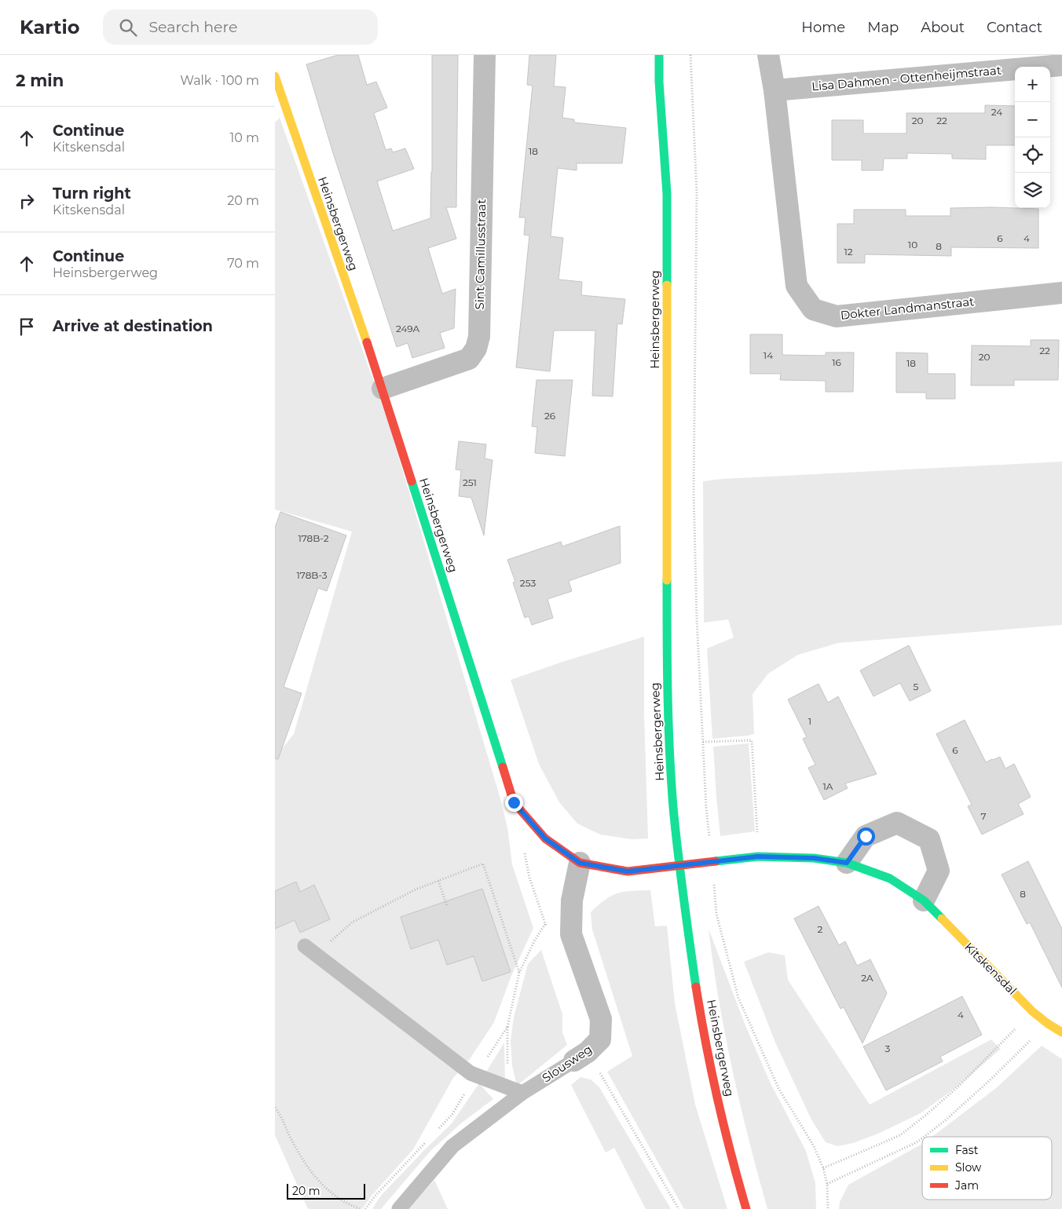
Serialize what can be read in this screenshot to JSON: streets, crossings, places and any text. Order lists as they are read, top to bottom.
{
  "streets": {
    "street": [
      "Lisa Dahmen - Ottenheijmstraat",
      "Heinsbergerweg",
      "Sint Camillusstraat",
      "Dokter Landmanstraat",
      "Kitskensdal",
      "Slousweg"
    ]
  },
  "crossings": [
    ["Lisa Dahmen - Ottenheijmstraat", "Dokter Landmanstraat"],
    ["Heinsbergerweg", "Sint Camillusstraat"],
    ["Heinsbergerweg", "Kitskensdal"],
    ["Heinsbergerweg", "Slousweg"]
  ],
  "house_numbers": [
    "24",
    "20",
    "22",
    "18",
    "6",
    "4",
    "10",
    "8",
    "12",
    "249A",
    "22",
    "14",
    "20",
    "16",
    "18",
    "26",
    "251",
    "178B-2",
    "178B-3",
    "253",
    "5",
    "1",
    "6",
    "1A",
    "7",
    "8",
    "2",
    "2A",
    "4",
    "3"
  ],
  "legend": ["Fast", "Slow", "Jam"],
  "scale_bar": "20 m",
  "page": {
    "header": "Kartio",
    "search": "Search here",
    "nav": [
      "Home",
      "Map",
      "About",
      "Contact"
    ],
    "heading": ["2 min", "Walk · 100 m"],
    "map_buttons": ["+", "−"],
    "list": [
      ["Continue", "Kitskensdal", "10 m"],
      ["Turn right", "Kitskensdal", "20 m"],
      ["Continue", "Heinsbergerweg", "70 m"],
      "Arrive at destination"
    ],
    "scale": "20 m"
  }
}
